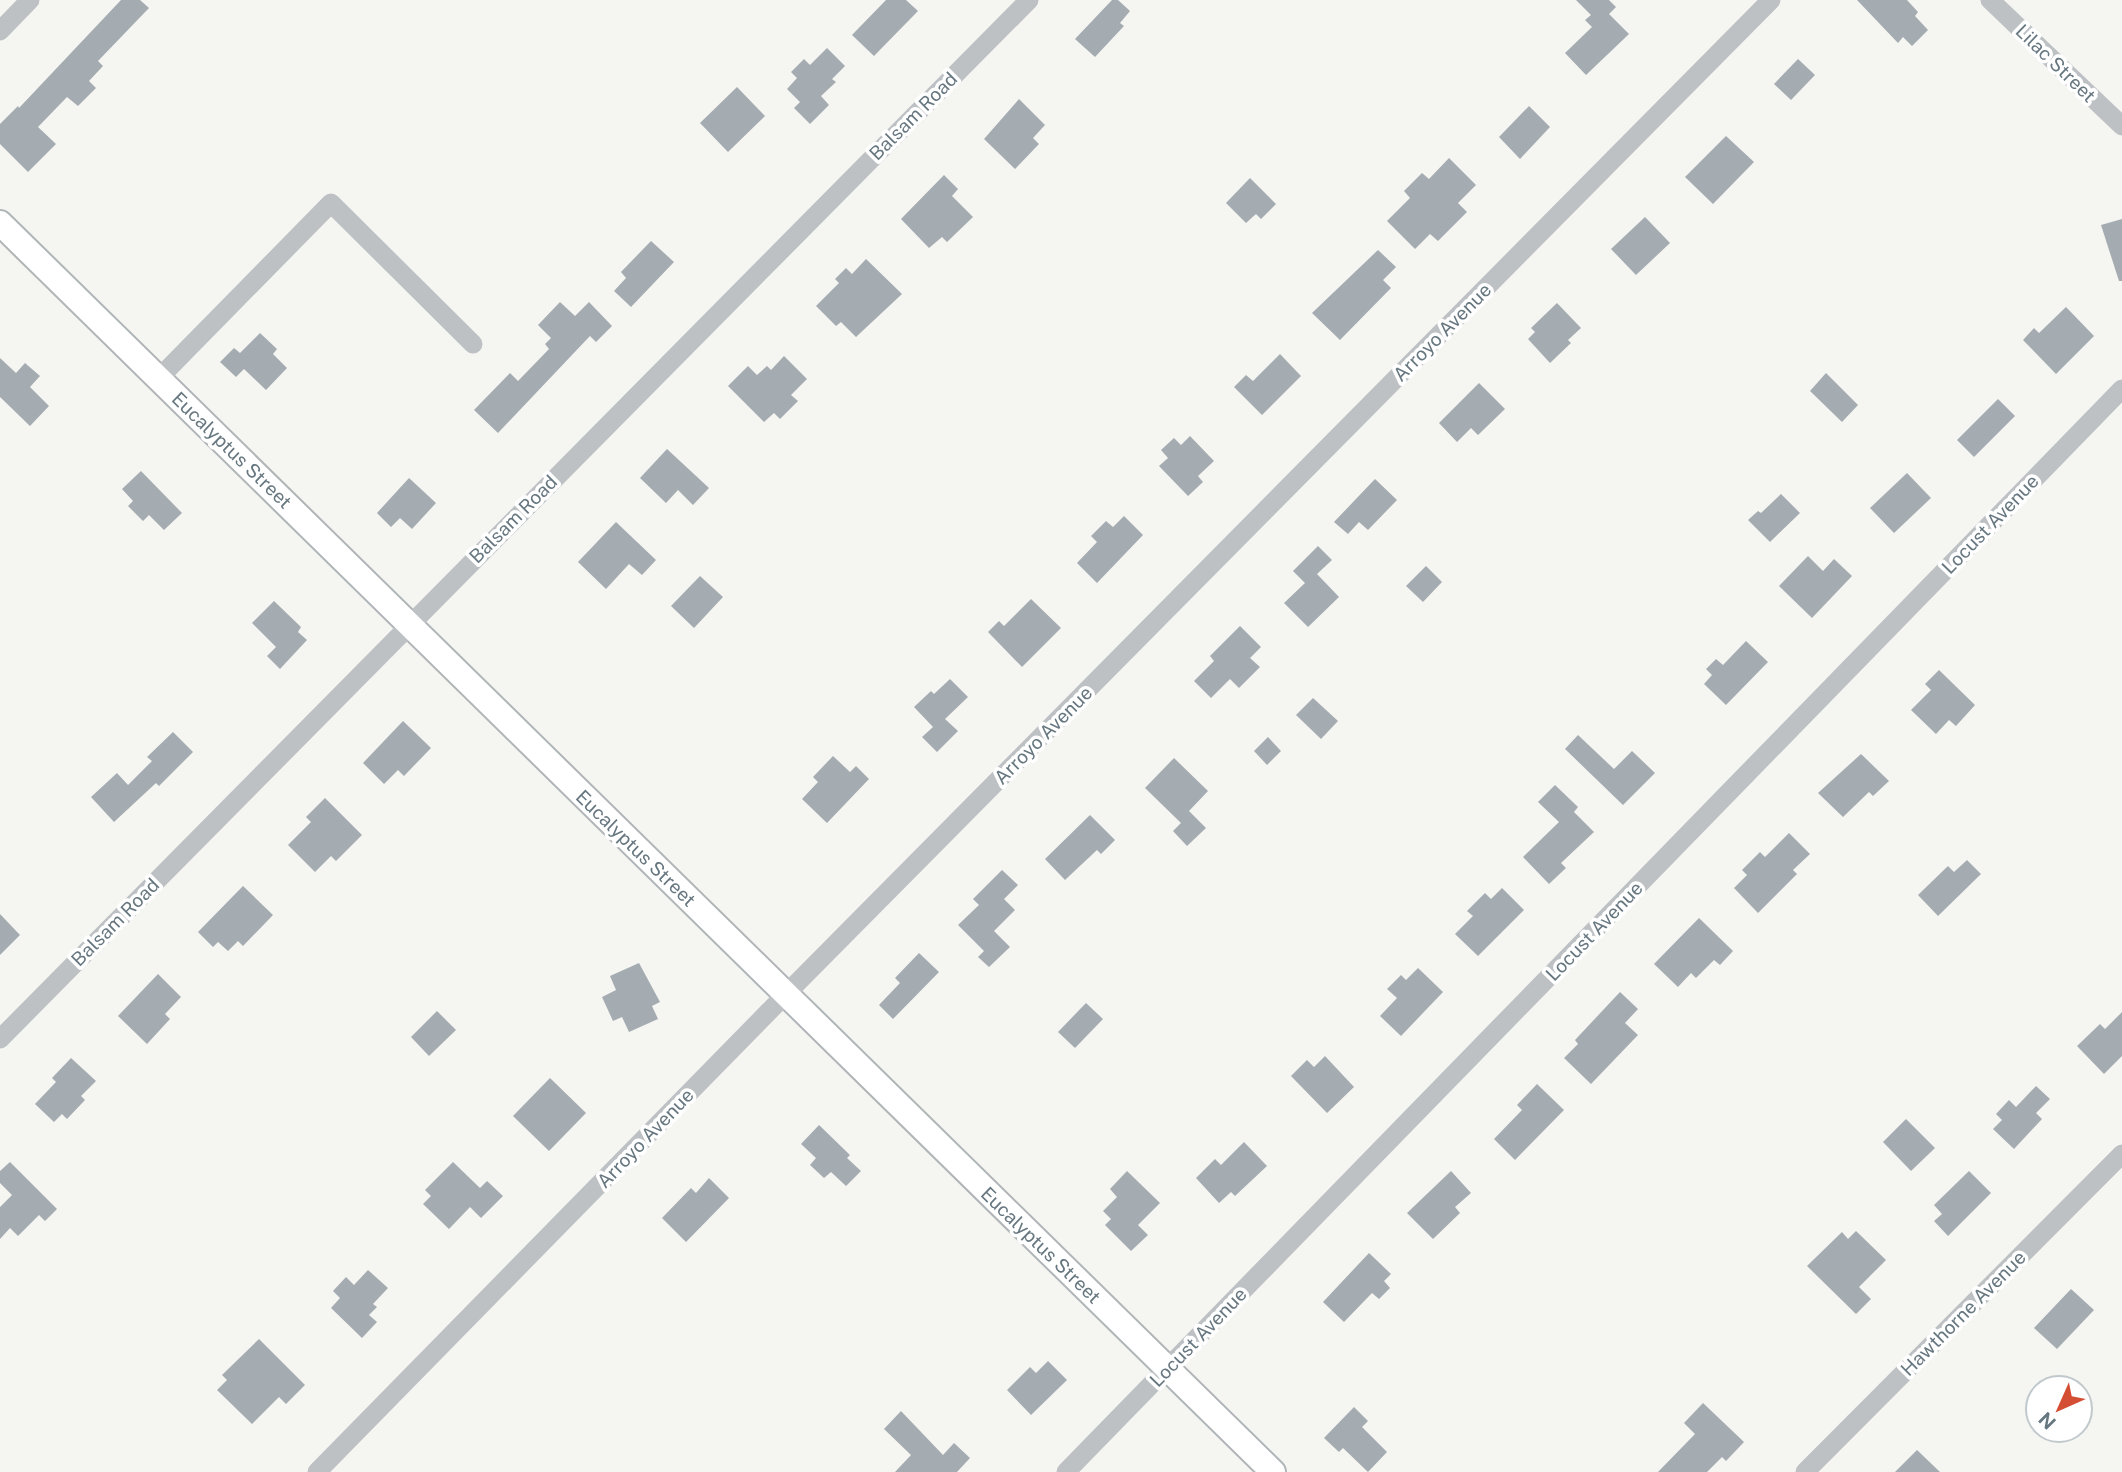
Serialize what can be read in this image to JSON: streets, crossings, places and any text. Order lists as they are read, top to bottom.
{
  "streets": {
    "main road": ["Eucalyptus Street"],
    "street": [
      "Lilac Street",
      "Balsam Road",
      "Arroyo Avenue",
      "Locust Avenue",
      "Hawthorne Avenue"
    ]
  },
  "crossings": [
    ["Balsam Road", "Eucalyptus Street"],
    ["Arroyo Avenue", "Eucalyptus Street"],
    ["Eucalyptus Street", "Locust Avenue"]
  ],
  "north": "bottom left"
}
